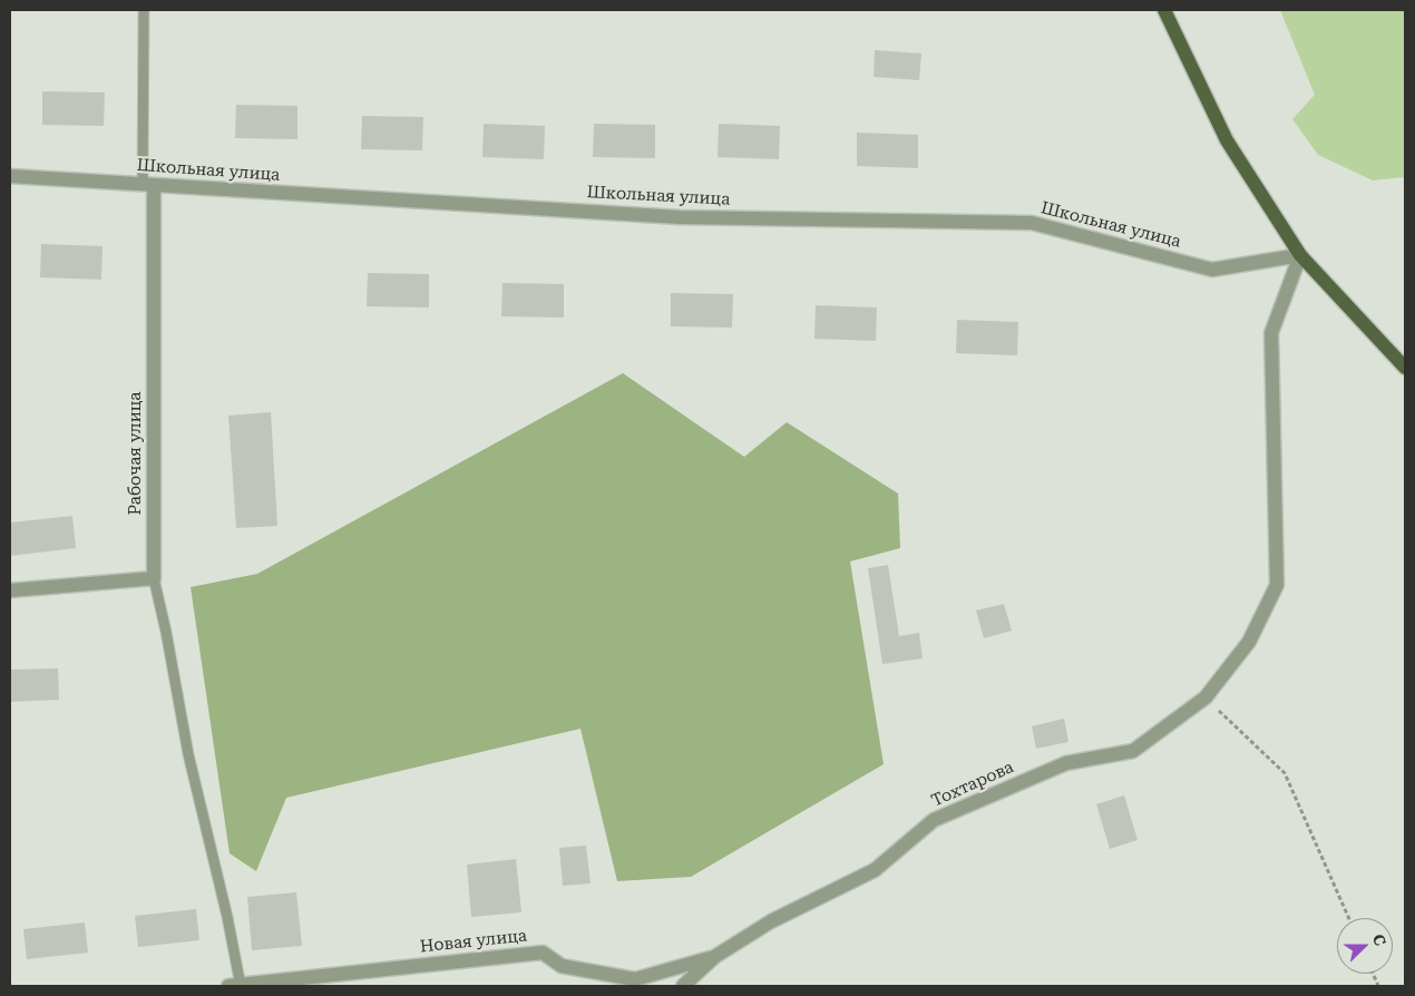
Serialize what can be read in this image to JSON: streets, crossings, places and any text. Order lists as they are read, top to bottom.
{
  "streets": {
    "street": [
      "Школьная улица",
      "Рабочая улица",
      "Тохтарова",
      "Новая улица"
    ]
  },
  "crossings": [
    ["Школьная улица", "Рабочая улица"],
    ["Школьная улица", "Тохтарова"],
    ["Тохтарова", "Новая улица"]
  ],
  "north": "right"
}
